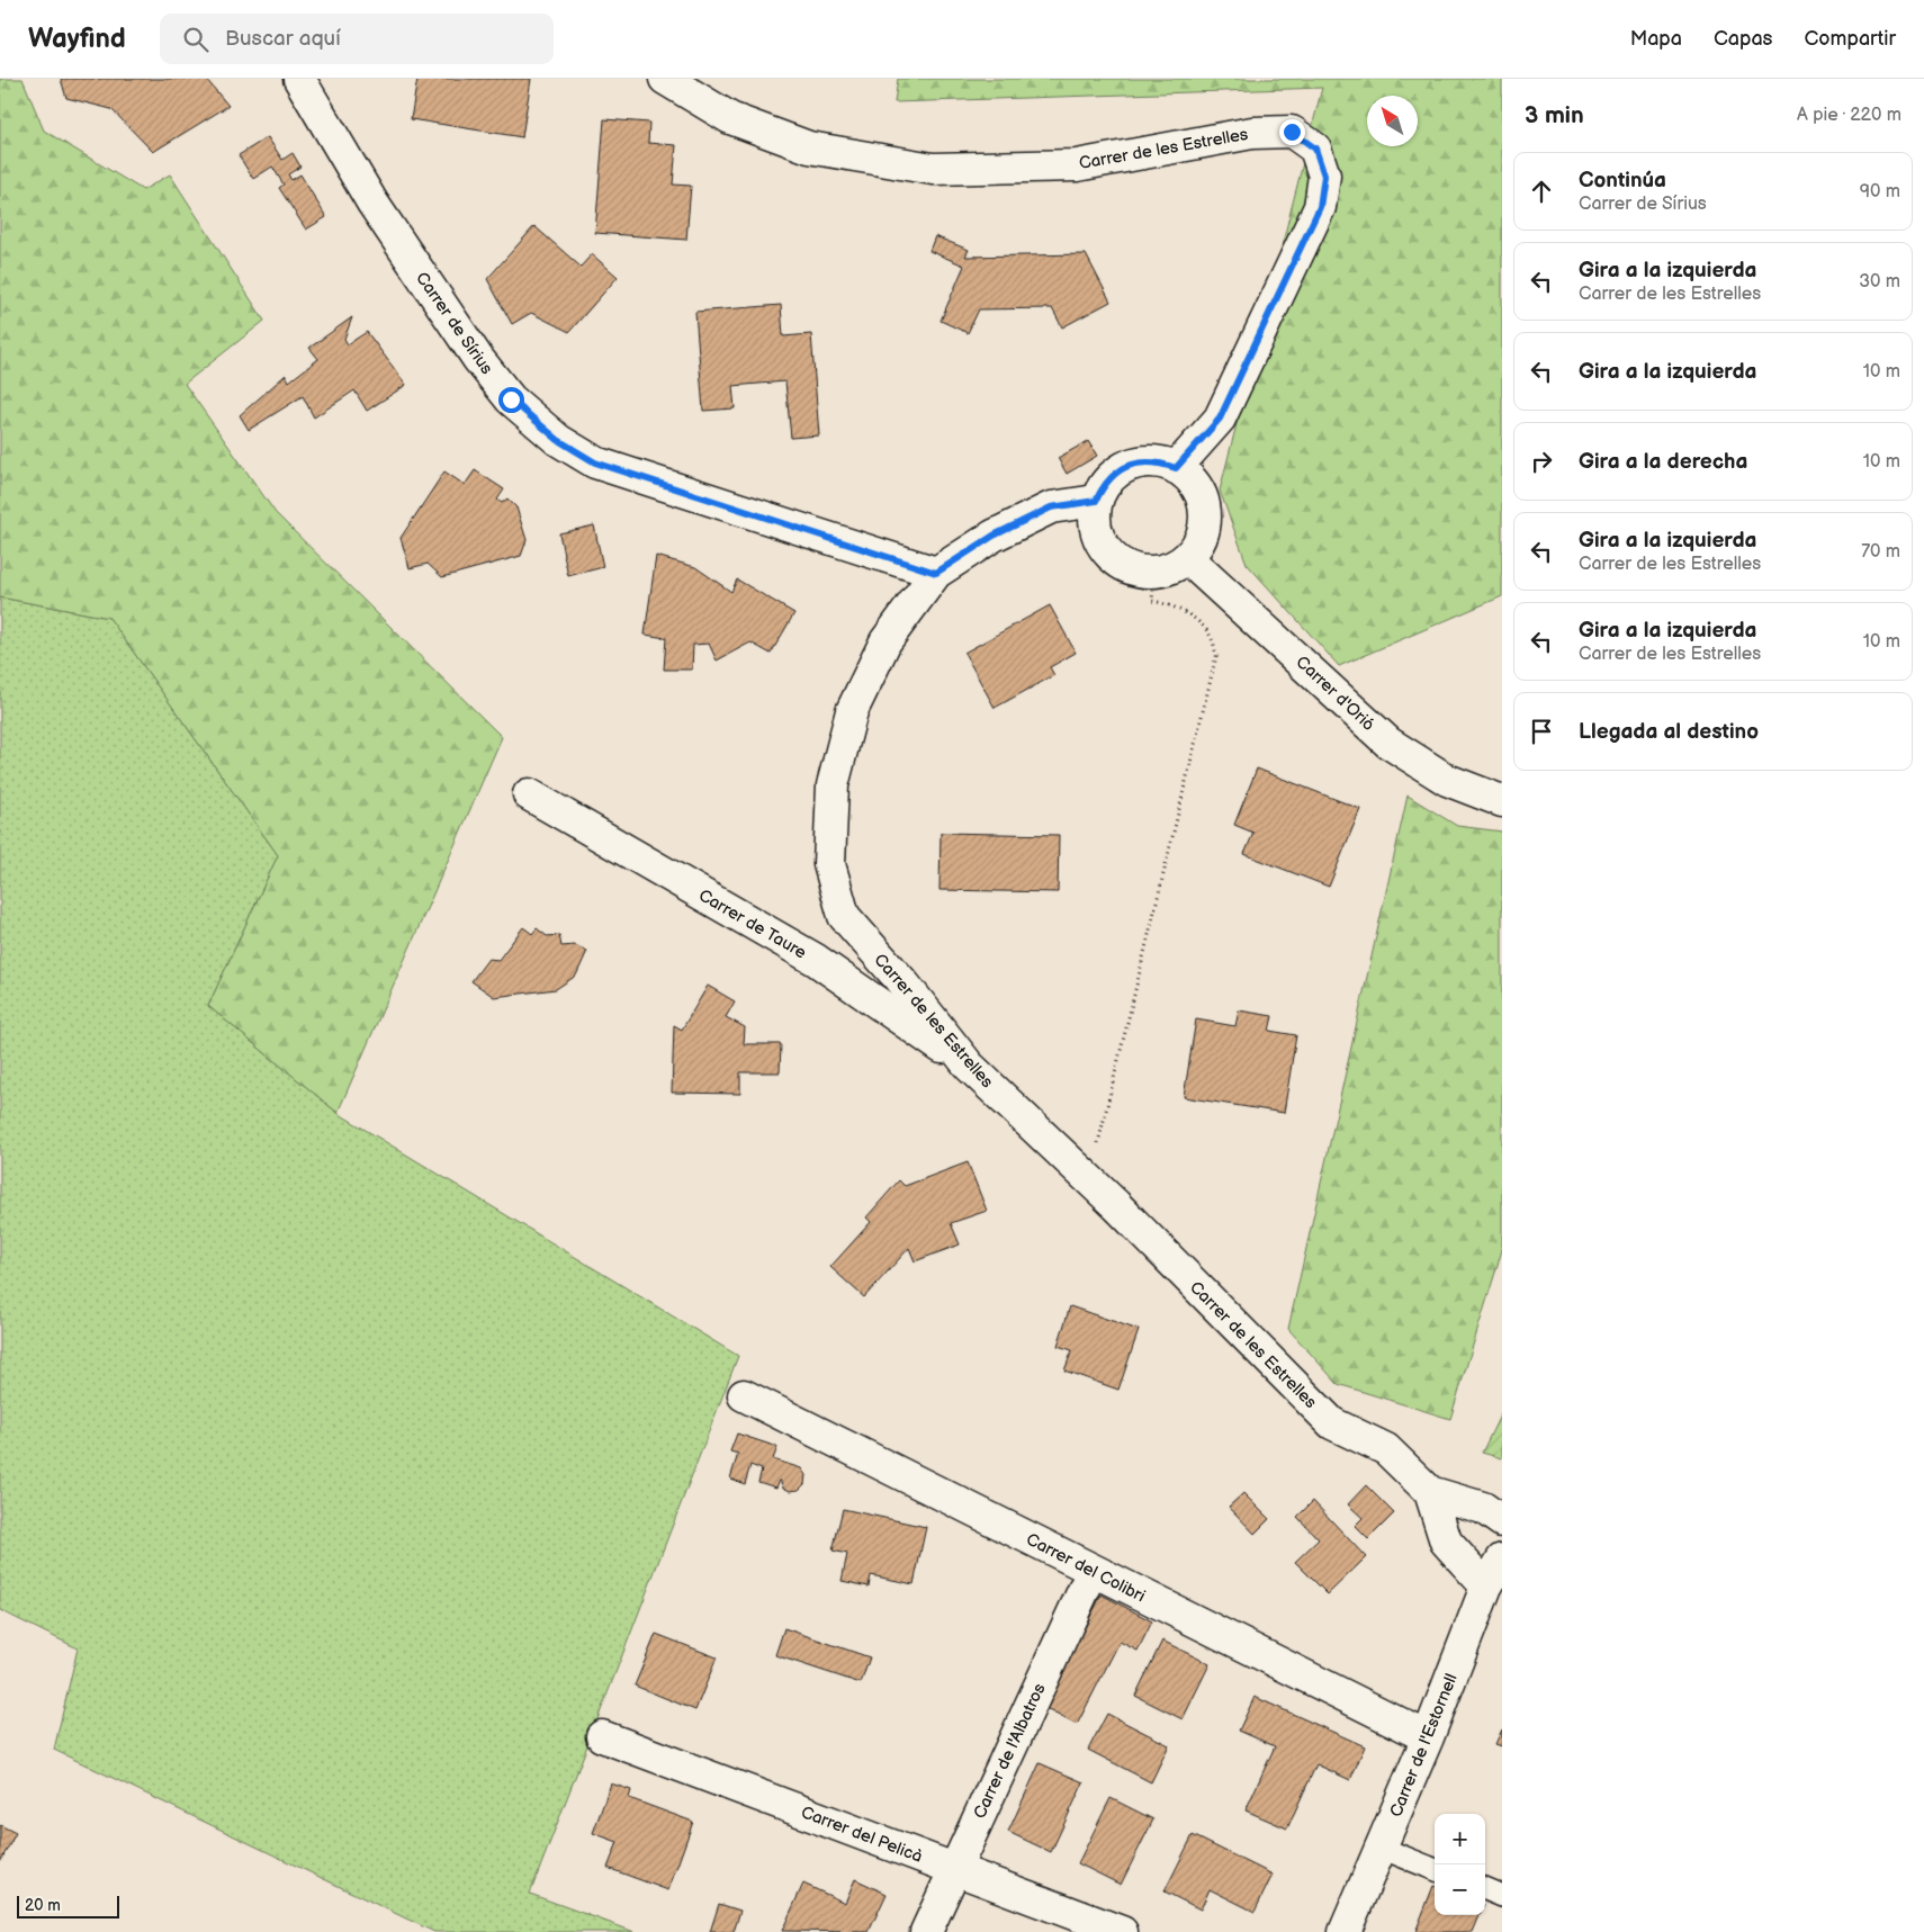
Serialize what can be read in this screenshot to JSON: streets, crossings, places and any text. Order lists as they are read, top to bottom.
{
  "streets": {
    "street": [
      "Carrer de les Estrelles",
      "Carrer de Sírius",
      "Carrer d'Orió",
      "Carrer de Taure",
      "Carrer del Colibri",
      "Carrer de l'Estornell",
      "Carrer de l'Albatros",
      "Carrer del Pelicà"
    ]
  },
  "crossings": [
    ["Carrer de les Estrelles", "Carrer de Sírius"],
    ["Carrer de les Estrelles", "Carrer d'Orió"],
    ["Carrer de les Estrelles", "Carrer de Taure"],
    ["Carrer de les Estrelles", "Carrer de l'Estornell"],
    ["Carrer del Colibri", "Carrer de l'Estornell"],
    ["Carrer del Colibri", "Carrer de l'Albatros"],
    ["Carrer de l'Albatros", "Carrer del Pelicà"]
  ],
  "scale_bar": "20 m",
  "north": "top left",
  "page": {
    "header": "Wayfind",
    "search": "Buscar aquí",
    "nav": ["Mapa", "Capas", "Compartir"],
    "heading": ["3 min", "A pie · 220 m"],
    "list": [
      ["Continúa", "Carrer de Sírius", "90 m"],
      ["Gira a la izquierda", "Carrer de les Estrelles", "30 m"],
      ["Gira a la izquierda", "10 m"],
      ["Gira a la derecha", "10 m"],
      ["Gira a la izquierda", "Carrer de les Estrelles", "70 m"],
      ["Gira a la izquierda", "Carrer de les Estrelles", "10 m"],
      "Llegada al destino"
    ],
    "map_buttons": ["+", "−"],
    "scale": "20 m"
  }
}
